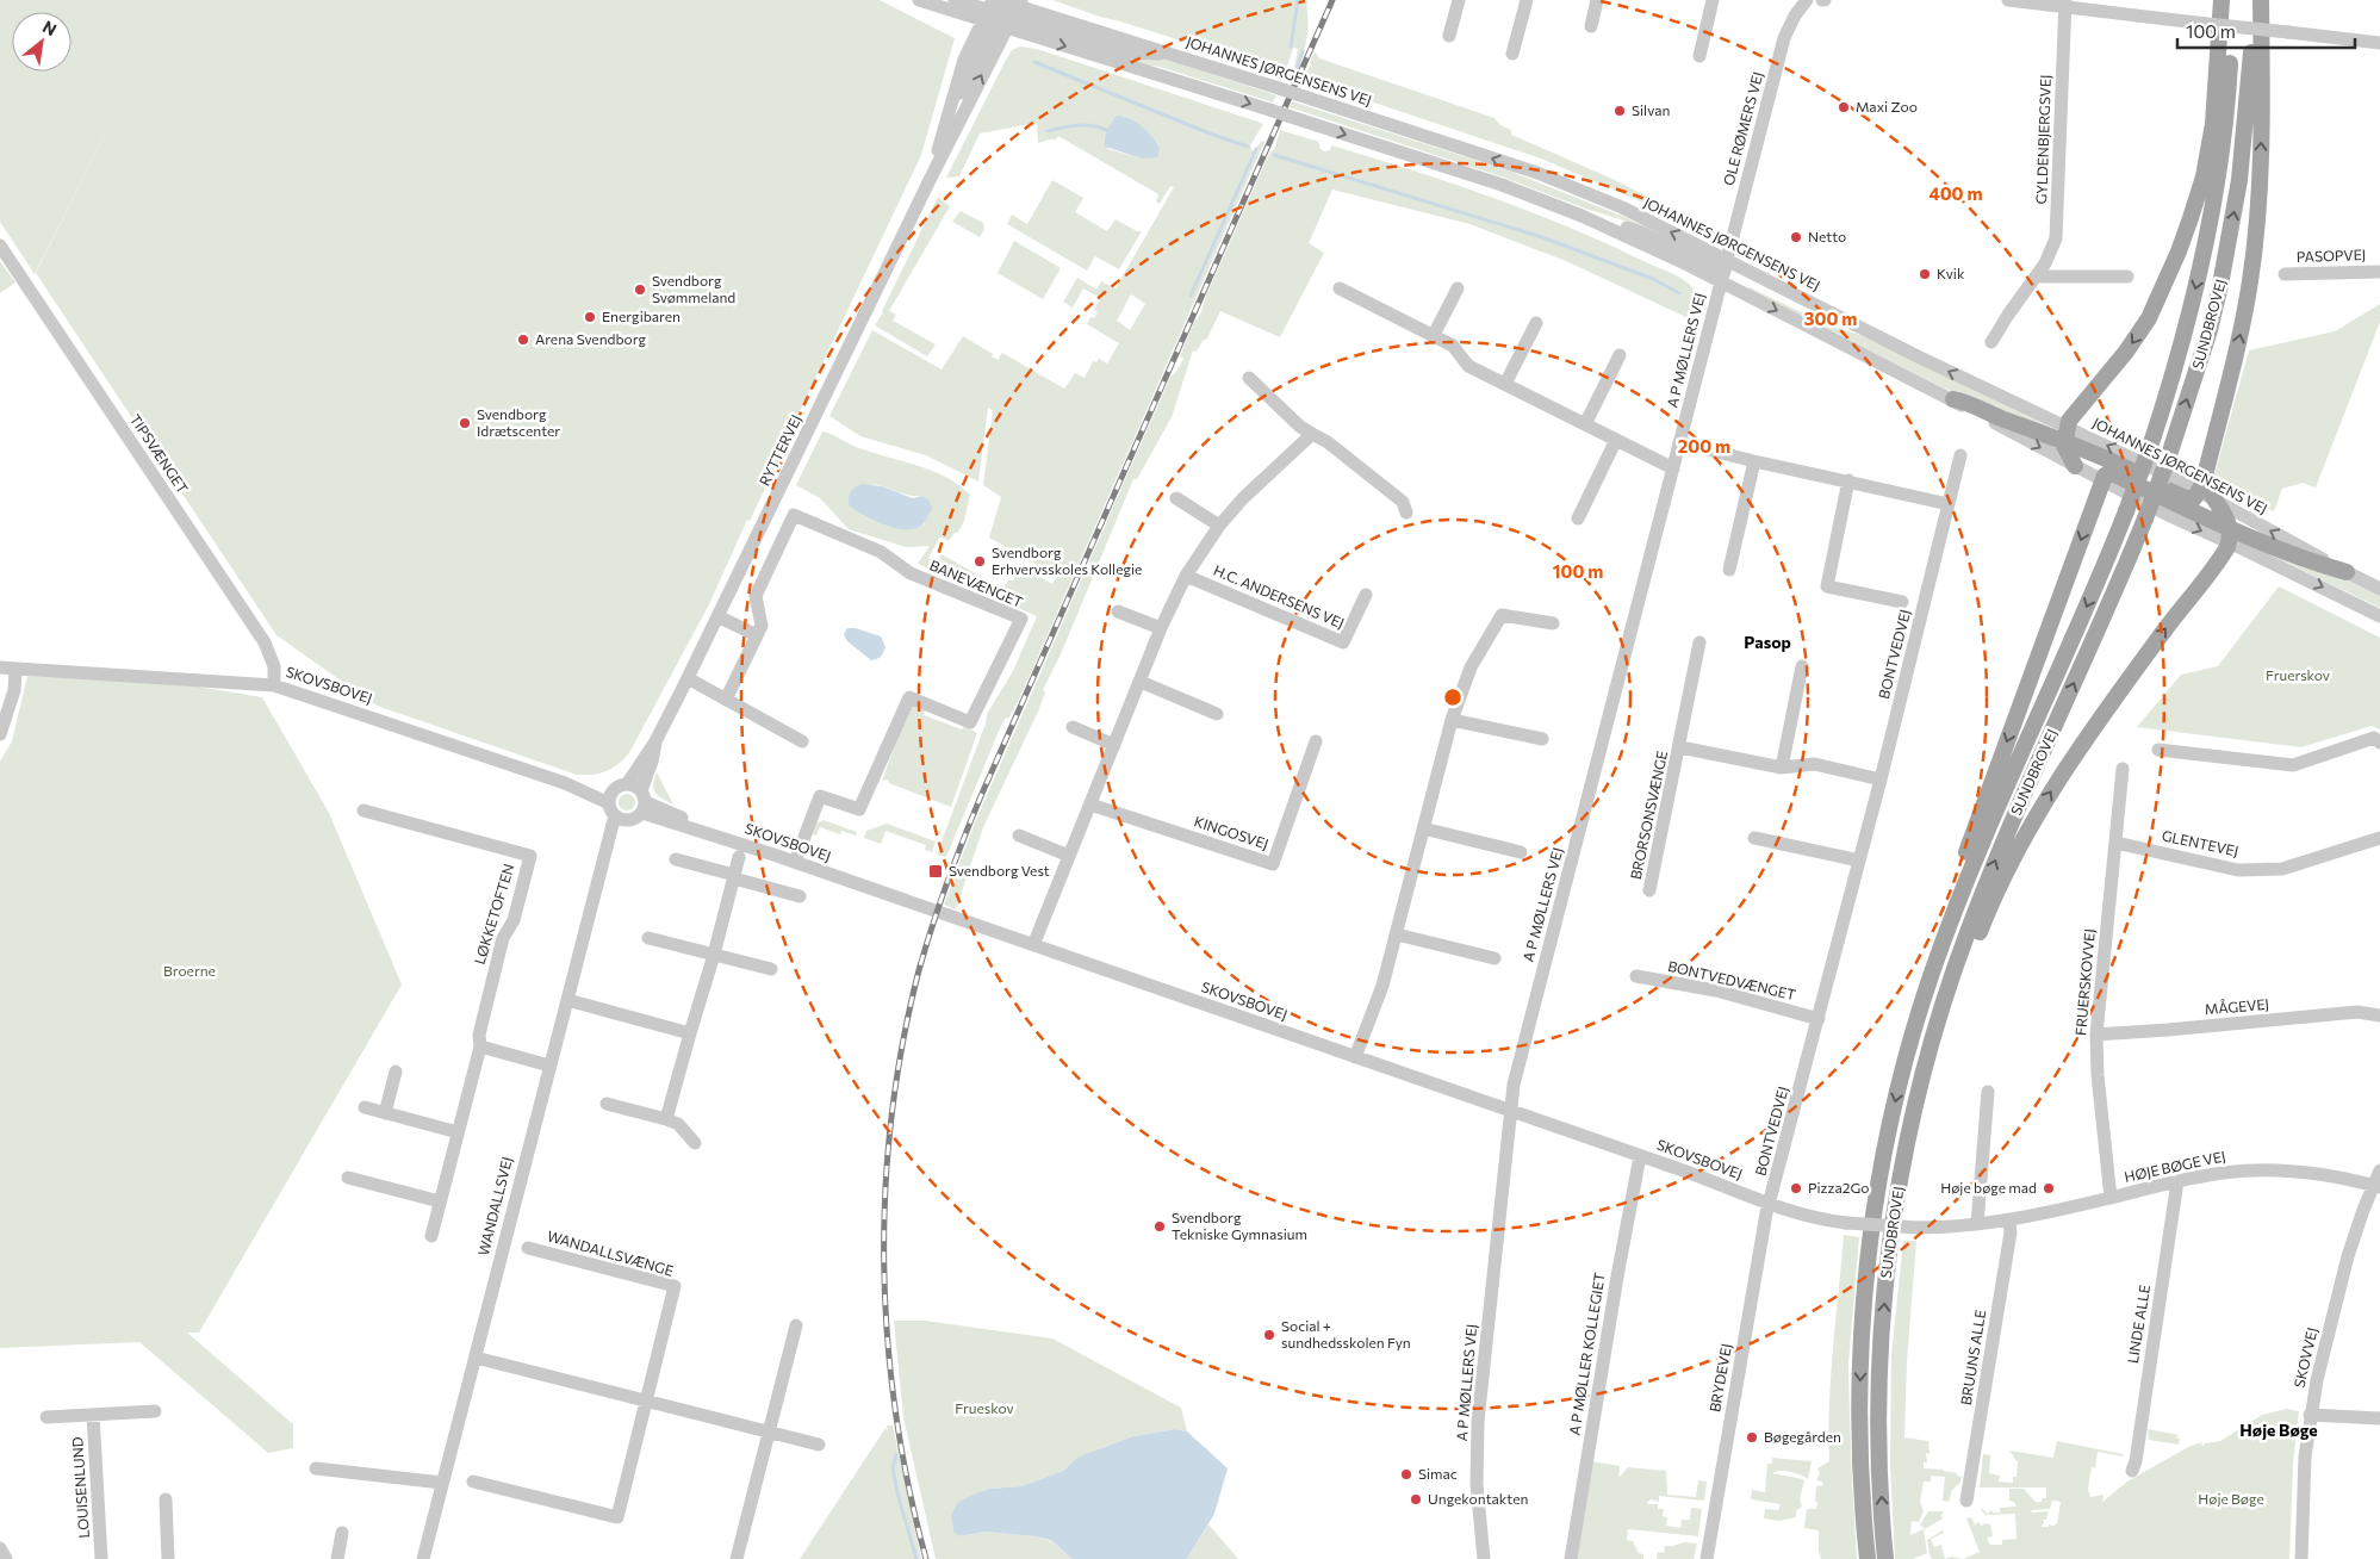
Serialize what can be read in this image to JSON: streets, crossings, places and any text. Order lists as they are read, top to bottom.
{
  "streets": {
    "main road": ["SUNDBROVEJ"],
    "street": [
      "JOHANNES JØRGENSENS VEJ",
      "OLE RØMERS VEJ",
      "GYLDENBJERGSVEJ",
      "PASOPVEJ",
      "A P MØLLERS VEJ",
      "RYTTERVEJ",
      "TIPSVÆNGET",
      "BANEVÆNGET",
      "H.C. ANDERSENS VEJ",
      "BONTVEDVEJ",
      "SKOVSBOVEJ",
      "BRORSONSVÆNGE",
      "KINGOSVEJ",
      "GLENTEVEJ",
      "LØKKETOFTEN",
      "BONTVEDVÆNGET",
      "FRUERSKOVVEJ",
      "MÅGEVEJ",
      "HØJE BØGE VEJ",
      "WANDALLSVEJ",
      "WANDALLSVÆNGE",
      "LINDE ALLE",
      "A P MØLLER KOLLEGIET",
      "BRUUNS ALLE",
      "SKOVVEJ",
      "BRYDEVEJ",
      "LOUISENLUND"
    ]
  },
  "crossings": [
    ["JOHANNES JØRGENSENS VEJ", "OLE RØMERS VEJ"],
    ["JOHANNES JØRGENSENS VEJ", "A P MØLLERS VEJ"],
    ["JOHANNES JØRGENSENS VEJ", "RYTTERVEJ"],
    ["OLE RØMERS VEJ", "A P MØLLERS VEJ"],
    ["A P MØLLERS VEJ", "SKOVSBOVEJ"],
    ["RYTTERVEJ", "SKOVSBOVEJ"],
    ["TIPSVÆNGET", "SKOVSBOVEJ"],
    ["BANEVÆNGET", "SKOVSBOVEJ"],
    ["H.C. ANDERSENS VEJ", "SKOVSBOVEJ"],
    ["H.C. ANDERSENS VEJ", "KINGOSVEJ"],
    ["BONTVEDVEJ", "SKOVSBOVEJ"],
    ["BONTVEDVEJ", "BRORSONSVÆNGE"],
    ["BONTVEDVEJ", "BONTVEDVÆNGET"],
    ["BONTVEDVEJ", "HØJE BØGE VEJ"],
    ["BONTVEDVEJ", "BRYDEVEJ"],
    ["SKOVSBOVEJ", "HØJE BØGE VEJ"],
    ["SKOVSBOVEJ", "WANDALLSVEJ"],
    ["SKOVSBOVEJ", "A P MØLLER KOLLEGIET"],
    ["SKOVSBOVEJ", "BRYDEVEJ"],
    ["GLENTEVEJ", "FRUERSKOVVEJ"],
    ["FRUERSKOVVEJ", "MÅGEVEJ"],
    ["FRUERSKOVVEJ", "HØJE BØGE VEJ"],
    ["HØJE BØGE VEJ", "LINDE ALLE"],
    ["HØJE BØGE VEJ", "BRUUNS ALLE"],
    ["HØJE BØGE VEJ", "SKOVVEJ"],
    ["HØJE BØGE VEJ", "BRYDEVEJ"]
  ],
  "districts": ["Pasop", "Høje Bøge"],
  "parks": [
    "Fruerskov",
    "Broerne",
    "Frueskov",
    "Høje Bøge"
  ],
  "places": {
    "other": [
      "Maxi Zoo",
      "Silvan",
      "Netto",
      "Kvik",
      "Svendborg Svømmeland",
      "Energibaren",
      "Arena Svendborg",
      "Svendborg Idrætscenter",
      "Svendborg Erhvervsskoles Kollegie",
      "Pizza2Go",
      "Høje bøge mad",
      "Svendborg Tekniske Gymnasium",
      "Social + sundhedsskolen Fyn",
      "Bøgegården",
      "Simac",
      "Ungekontakten"
    ],
    "transit": ["Svendborg Vest"]
  },
  "scale_bar": "100 m",
  "north": "top right",
  "rings": [
    "400 m",
    "300 m",
    "200 m",
    "100 m"
  ]
}
